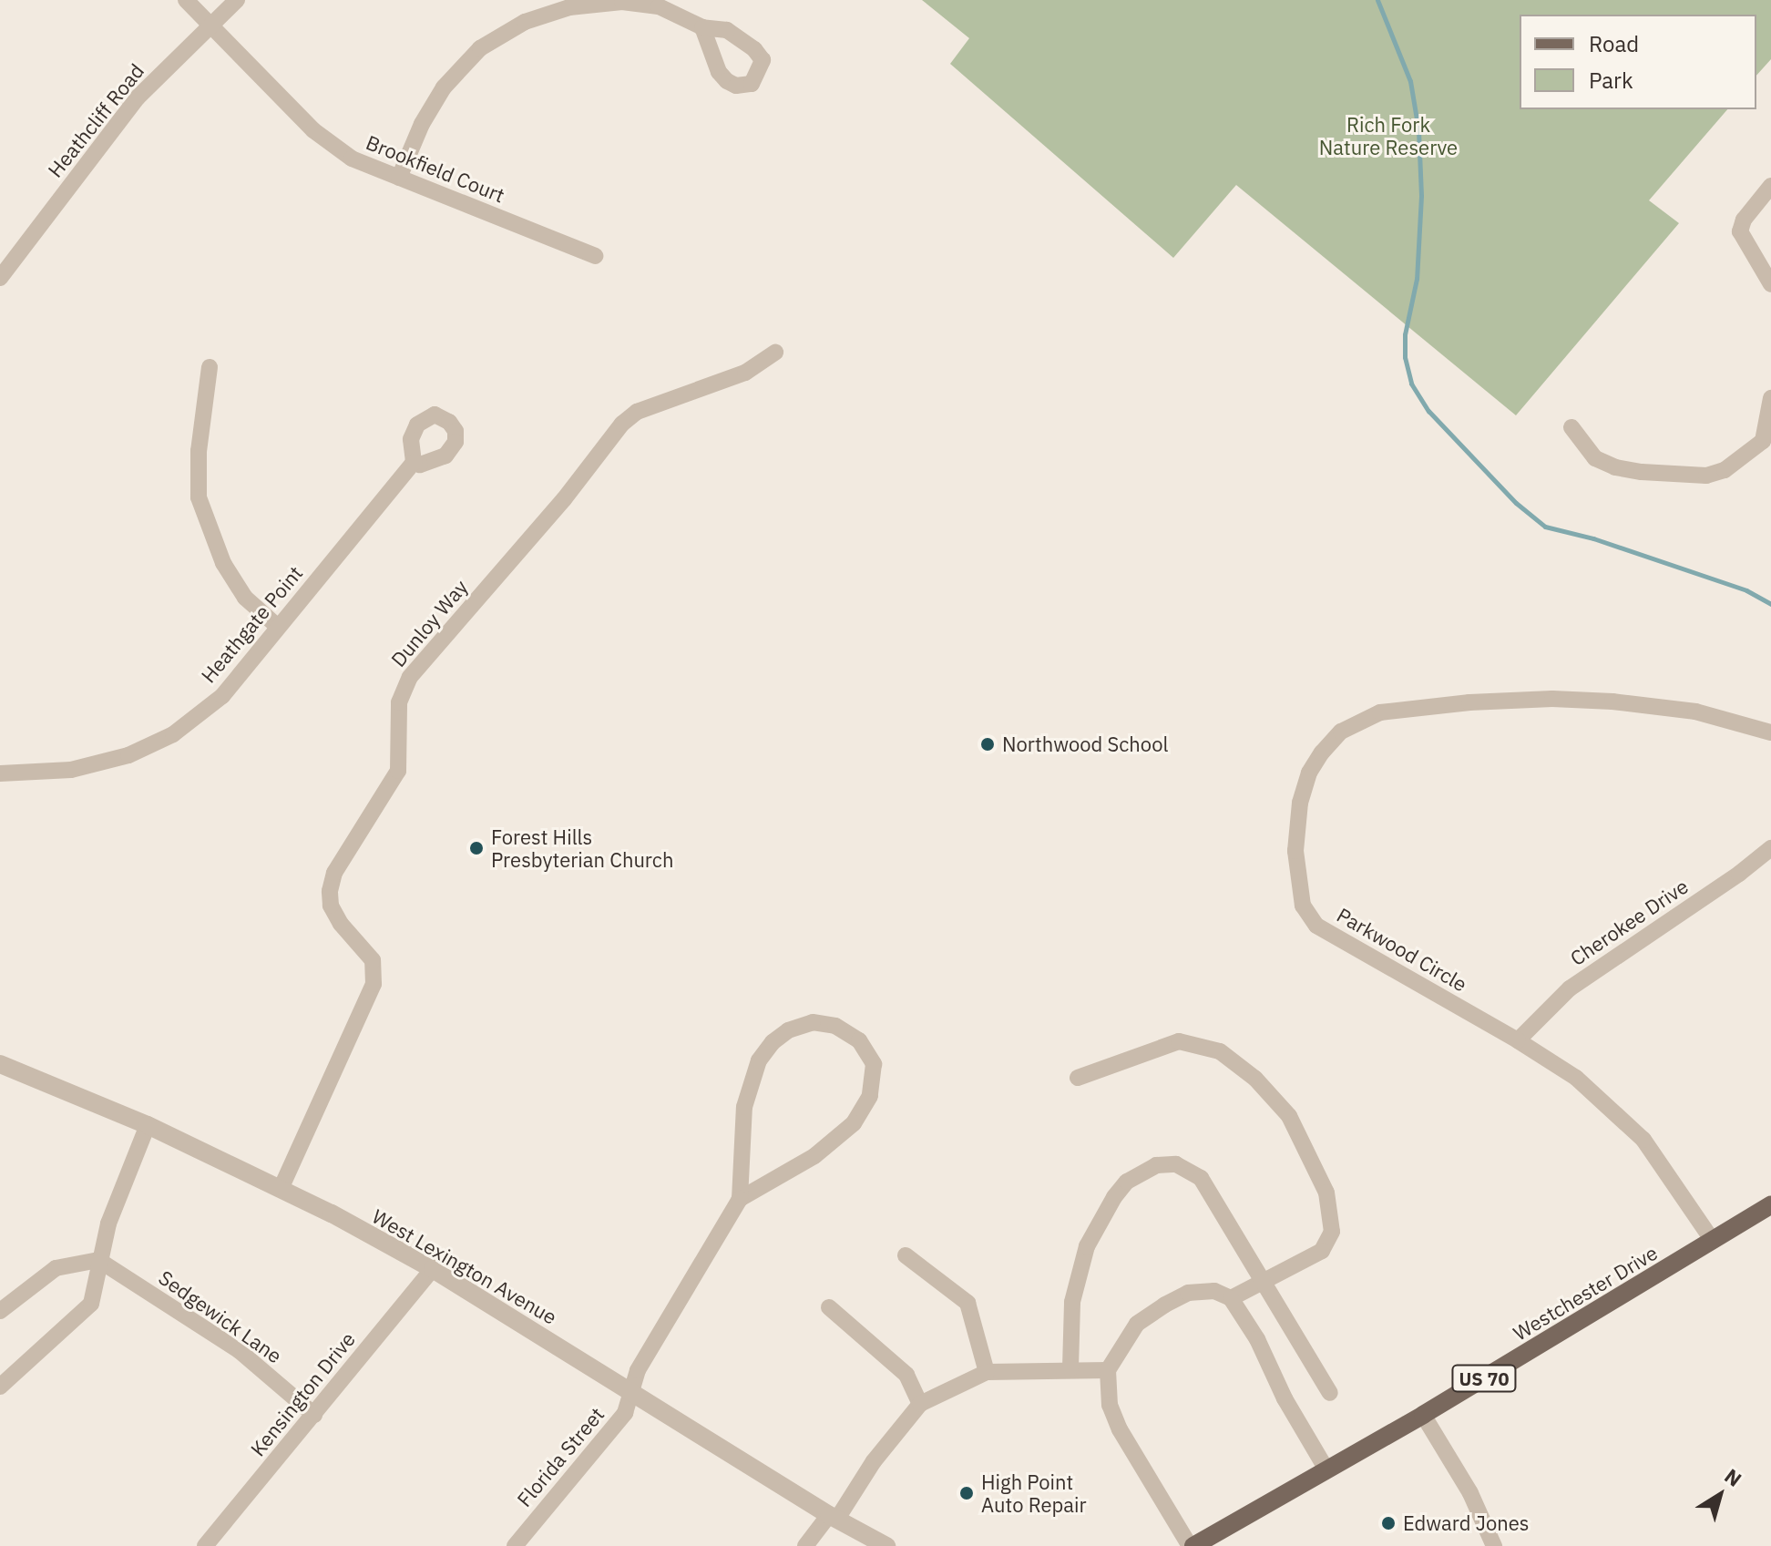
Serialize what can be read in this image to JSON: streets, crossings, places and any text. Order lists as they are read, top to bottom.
{
  "streets": {
    "main road": ["Westchester Drive", "US 70"],
    "street": [
      "Heathcliff Road",
      "Brookfield Court",
      "Dunloy Way",
      "Heathgate Point",
      "Cherokee Drive",
      "Parkwood Circle",
      "West Lexington Avenue",
      "Sedgewick Lane",
      "Kensington Drive",
      "Florida Street"
    ]
  },
  "crossings": [
    ["Heathcliff Road", "Brookfield Court"],
    ["Dunloy Way", "West Lexington Avenue"],
    ["Cherokee Drive", "Parkwood Circle"],
    ["Parkwood Circle", "Westchester Drive"],
    ["West Lexington Avenue", "Kensington Drive"],
    ["West Lexington Avenue", "Florida Street"],
    ["Sedgewick Lane", "Kensington Drive"]
  ],
  "parks": ["Rich Fork Nature Reserve"],
  "places": [
    "Northwood School",
    "Forest Hills Presbyterian Church",
    "High Point Auto Repair",
    "Edward Jones"
  ],
  "legend": ["Road", "Park"],
  "north": "top right"
}
